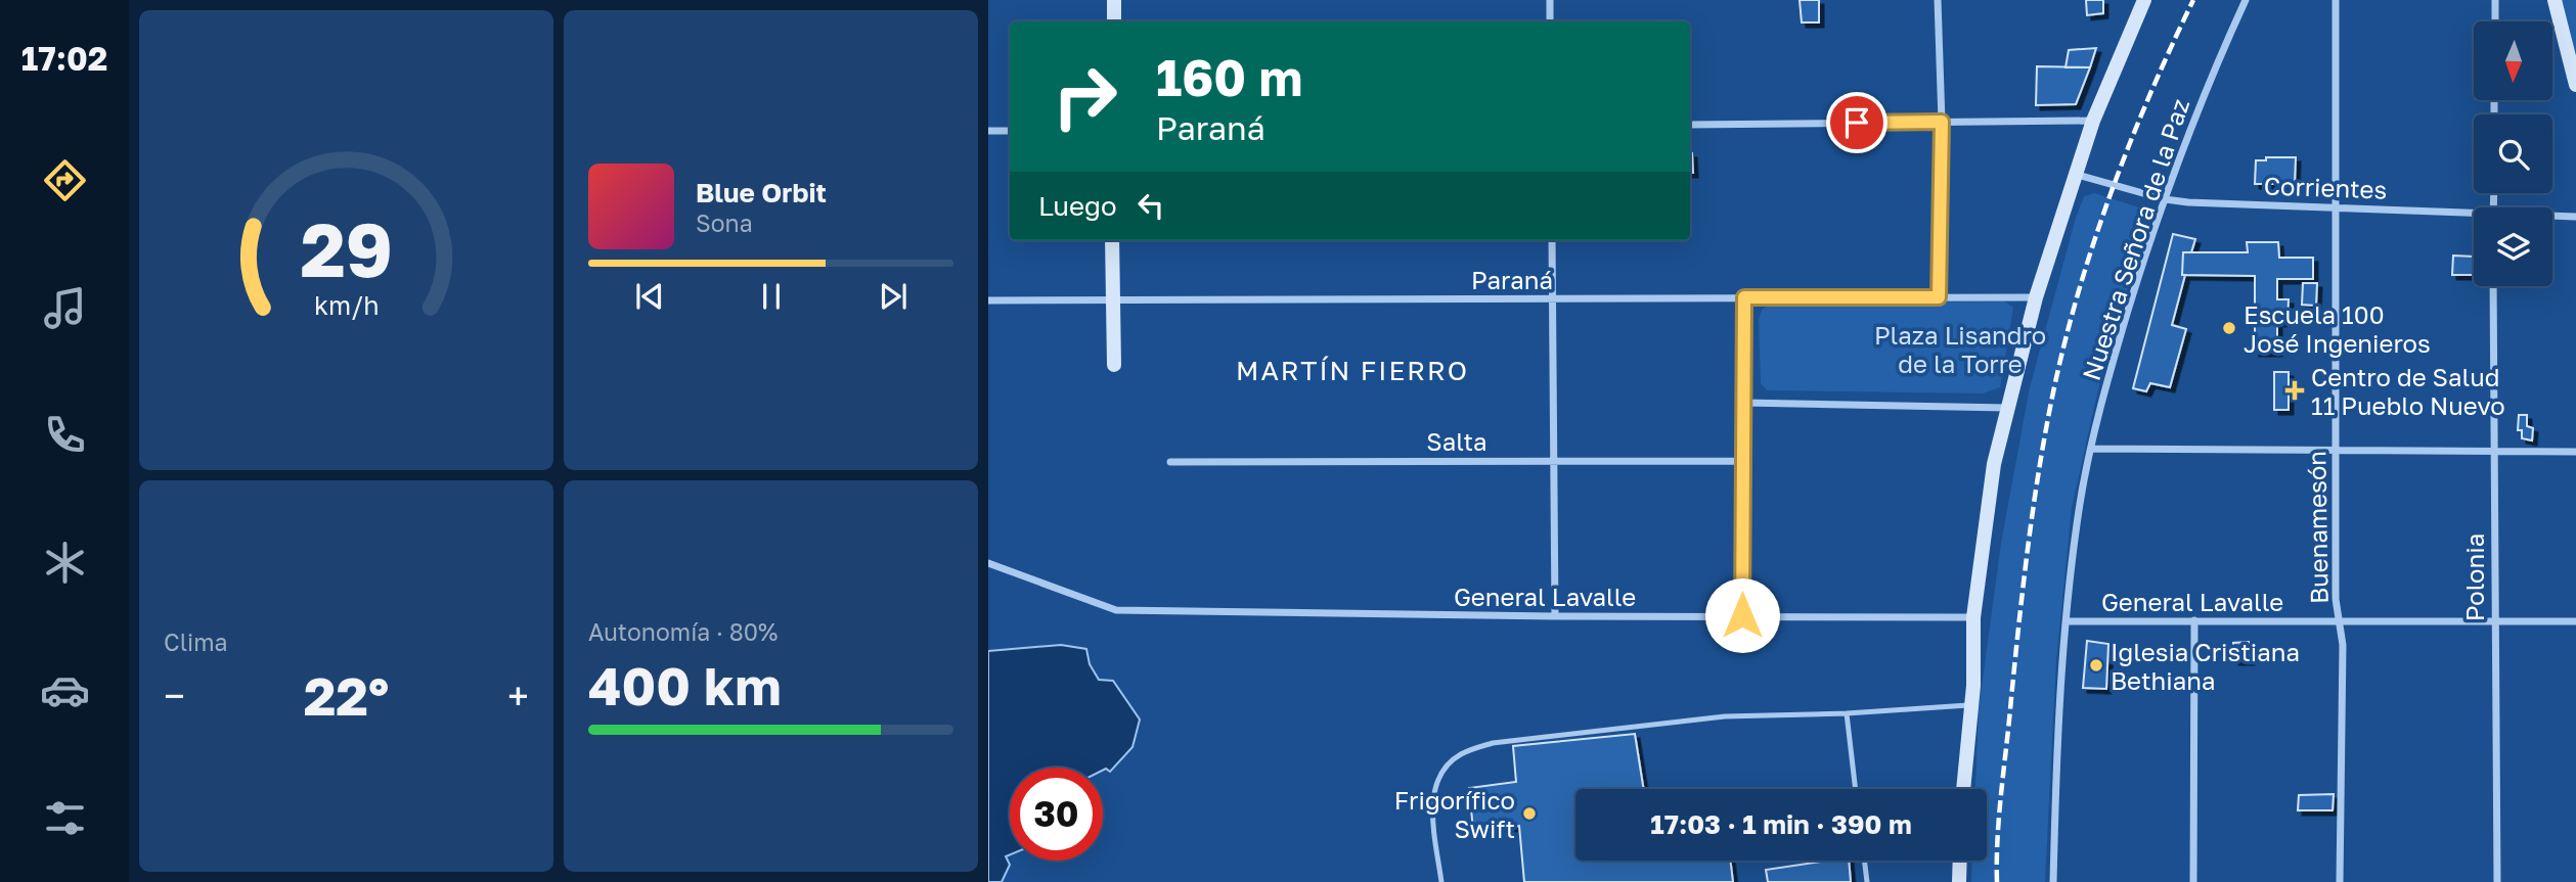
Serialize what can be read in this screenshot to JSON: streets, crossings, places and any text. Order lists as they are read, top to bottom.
{
  "streets": {
    "street": [
      "Corrientes",
      "Nuestra Señora de la Paz",
      "Paraná",
      "Salta",
      "Buenamesón",
      "Polonia",
      "General Lavalle"
    ]
  },
  "crossings": [
    ["Corrientes", "Nuestra Señora de la Paz"],
    ["Corrientes", "Buenamesón"],
    ["Nuestra Señora de la Paz", "General Lavalle"],
    ["Buenamesón", "General Lavalle"],
    ["Polonia", "General Lavalle"]
  ],
  "districts": ["MARTÍN FIERRO"],
  "parks": ["Plaza Lisandro de la Torre"],
  "places": {
    "other": ["Escuela 100 José Ingenieros", "Iglesia Cristiana Bethiana", "Frigorífico Swift"],
    "health": ["Centro de Salud 11 Pueblo Nuevo"]
  },
  "north": "bottom",
  "page": {
    "tabs": "17:02",
    "turn": ["160 m", "Paraná"],
    "song": ["Blue Orbit", "Sona"],
    "then": "Luego",
    "tile": [
      "Clima",
      ["Autonomía · 80%", "400 km"]
    ],
    "heat": ["−", "22°", "+"],
    "limit": "30",
    "trip": "17:03 · 1 min · 390 m",
    "gauge": ["29", "km/h"]
  }
}
